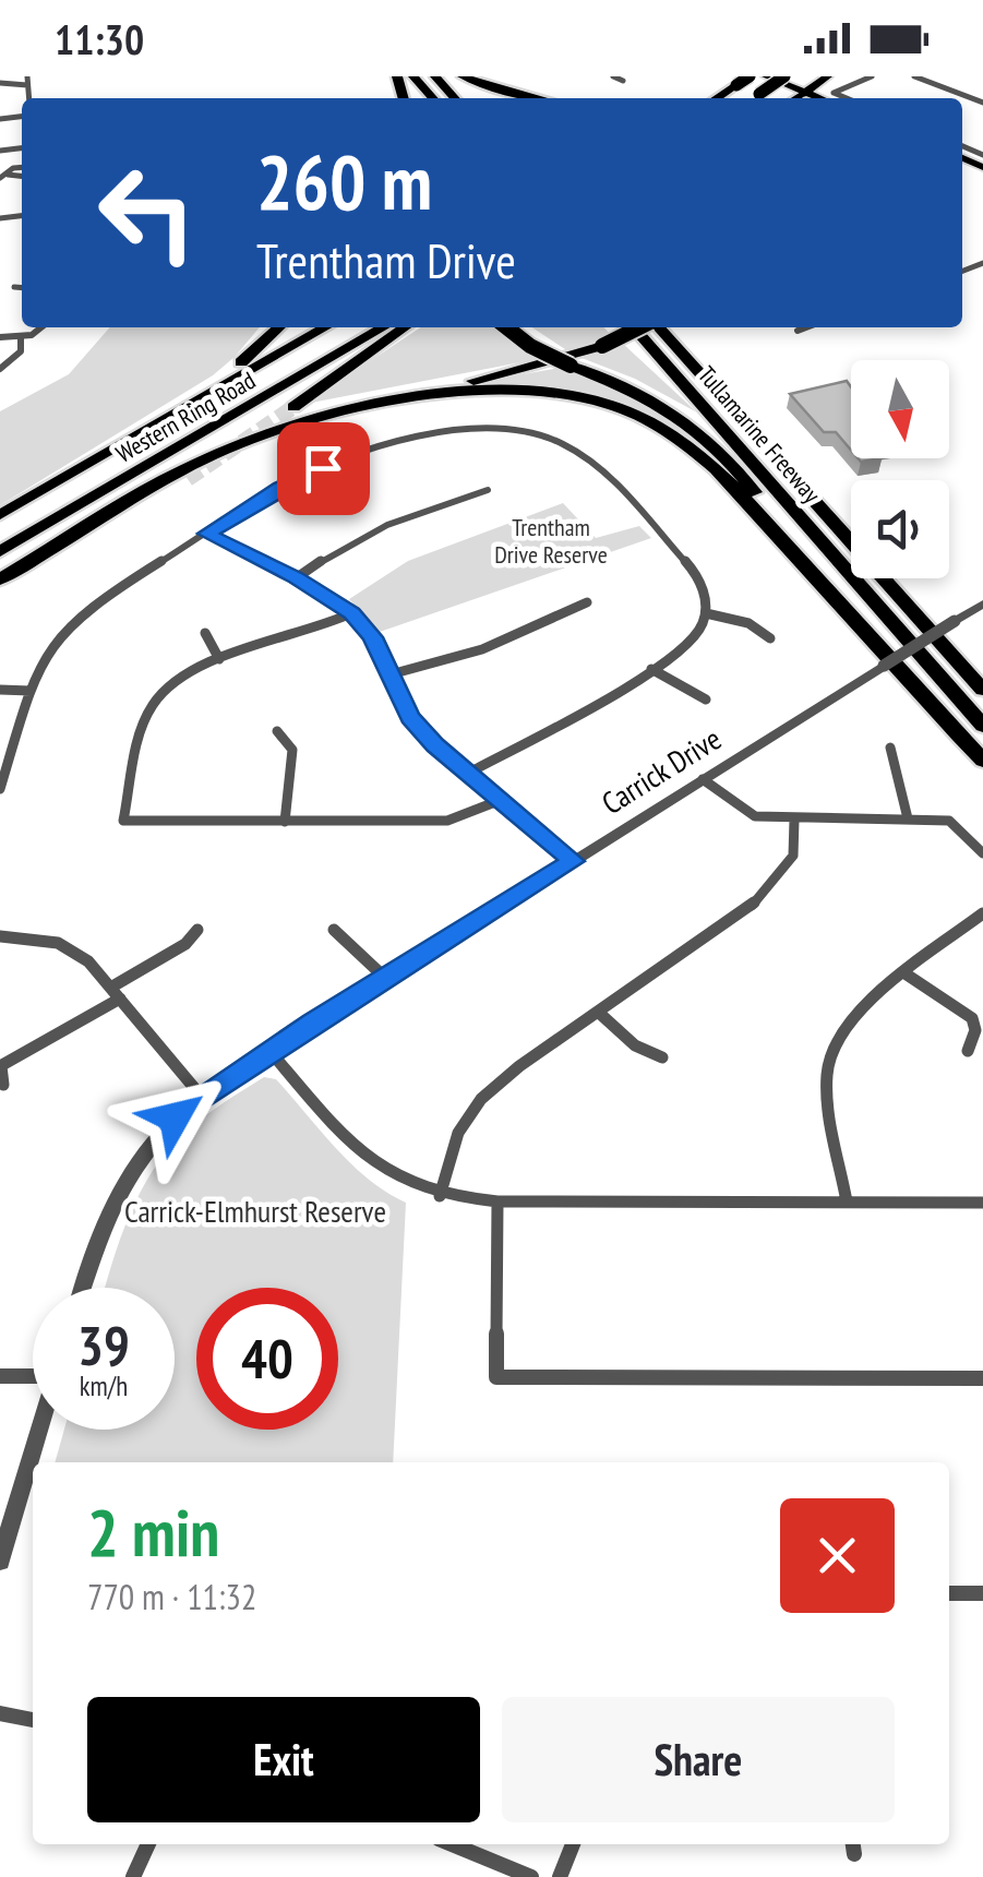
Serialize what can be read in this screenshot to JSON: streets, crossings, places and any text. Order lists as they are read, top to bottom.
{
  "streets": {
    "highway": ["Western Ring Road", "Tullamarine Freeway"],
    "street": ["Carrick Drive"]
  },
  "parks": ["Trentham Drive Reserve", "Carrick-Elmhurst Reserve"],
  "north": "bottom",
  "page": {
    "status": "11:30",
    "turn": ["260 m", "Trentham Drive"],
    "speed": "39 km/h",
    "limit": "40",
    "heading": ["2 min", "770 m · 11:32"],
    "buttons": ["Exit", "Share"]
  }
}
